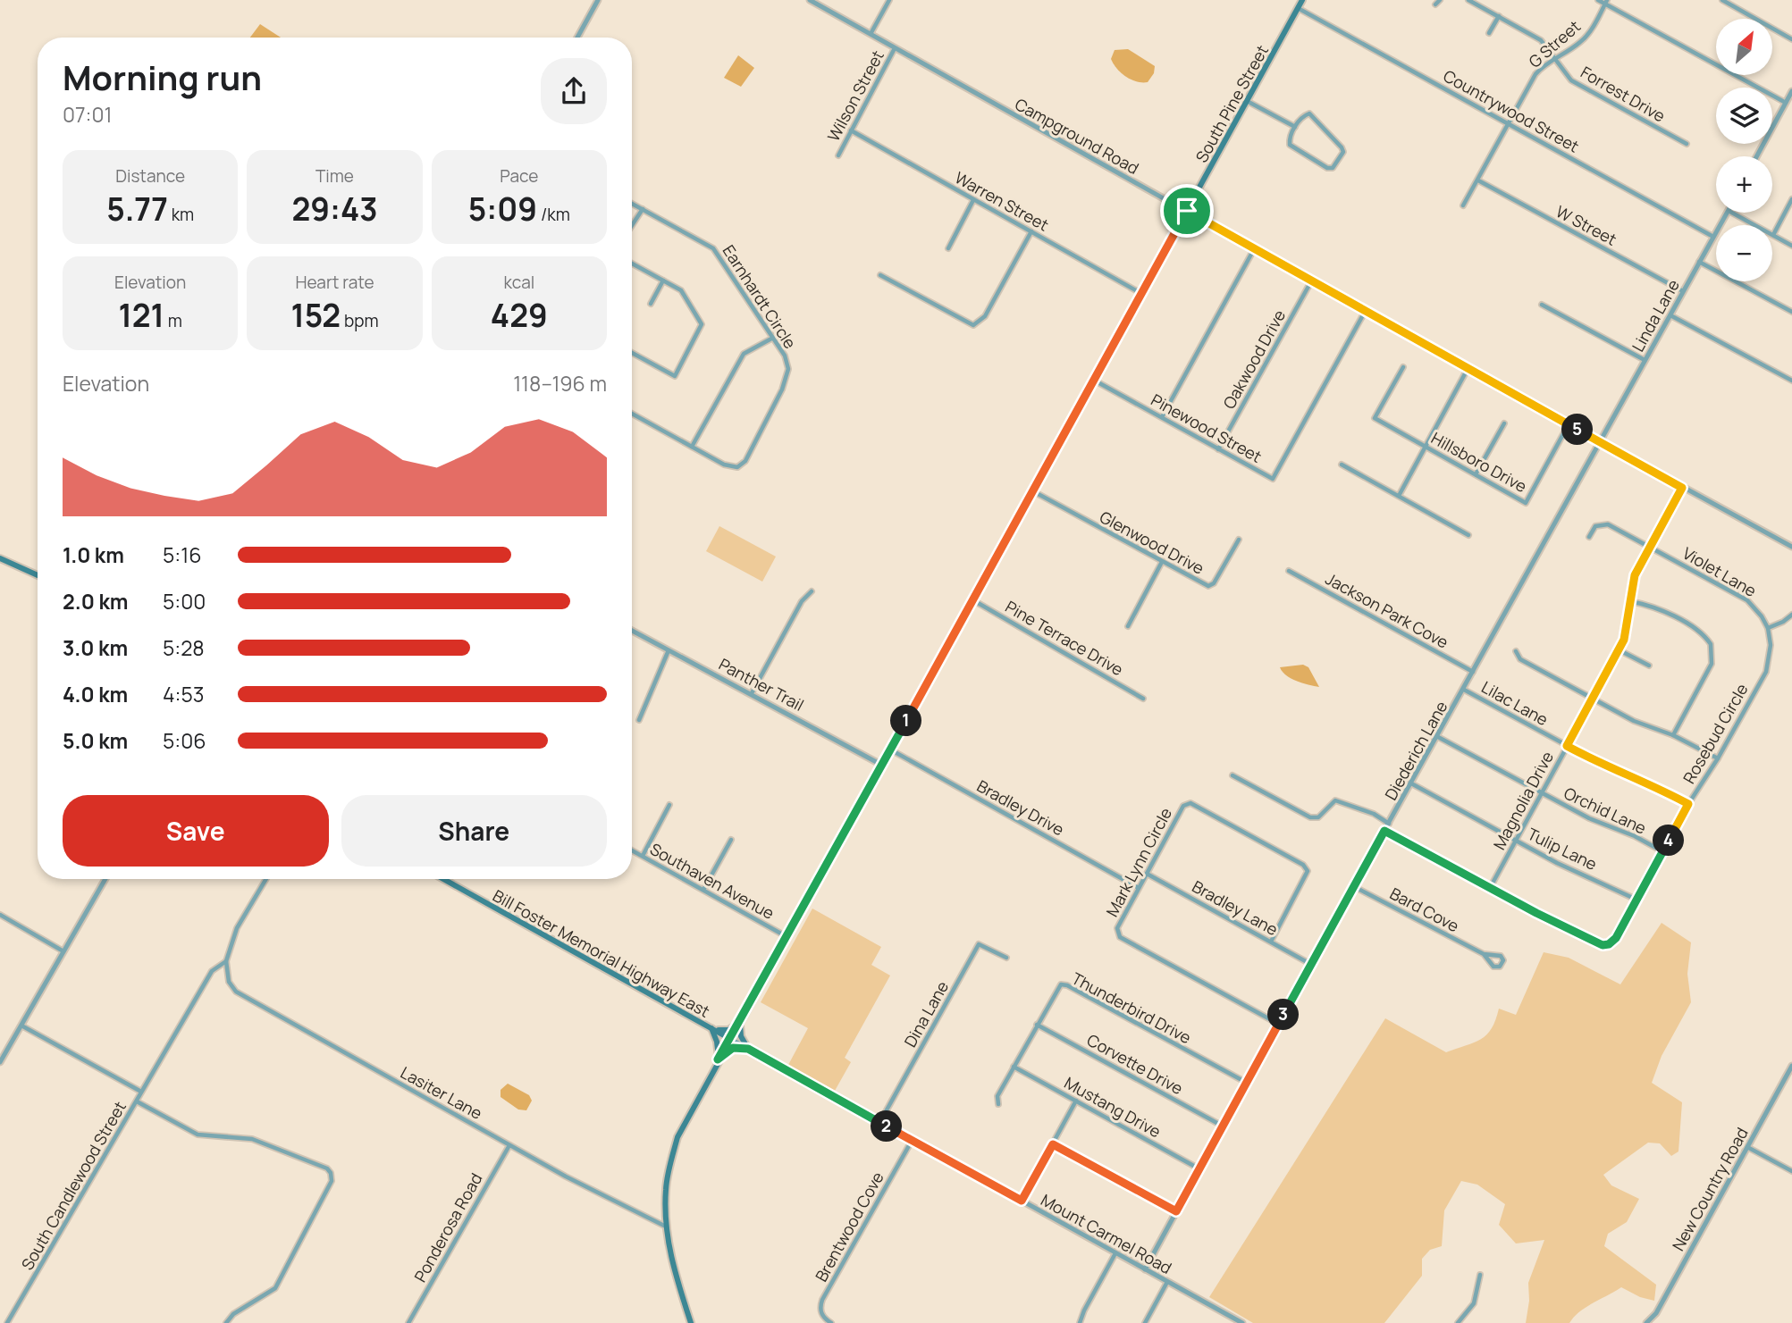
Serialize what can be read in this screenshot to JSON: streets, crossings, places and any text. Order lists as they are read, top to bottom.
{
  "streets": {
    "main road": ["South Pine Street", "Bill Foster Memorial Highway East"],
    "street": [
      "G Street",
      "Forrest Drive",
      "Wilson Street",
      "Countrywood Street",
      "Campground Road",
      "Warren Street",
      "W Street",
      "Earnhardt Circle",
      "Linda Lane",
      "Oakwood Drive",
      "Pinewood Street",
      "Hillsboro Drive",
      "Glenwood Drive",
      "Violet Lane",
      "Jackson Park Cove",
      "Pine Terrace Drive",
      "Panther Trail",
      "Lilac Lane",
      "Rosebud Circle",
      "Diederich Lane",
      "Magnolia Drive",
      "Bradley Drive",
      "Orchid Lane",
      "Tulip Lane",
      "Mark Lynn Circle",
      "Southaven Avenue",
      "Bradley Lane",
      "Bard Cove",
      "Thunderbird Drive",
      "Dina Lane",
      "Corvette Drive",
      "Lasiter Lane",
      "Mustang Drive",
      "South Candlewood Street",
      "New Country Road",
      "Brentwood Cove",
      "Ponderosa Road",
      "Mount Carmel Road"
    ]
  },
  "crossings": [
    ["G Street", "Forrest Drive"],
    ["G Street", "Countrywood Street"],
    ["G Street", "W Street"],
    ["Wilson Street", "Campground Road"],
    ["Wilson Street", "Warren Street"],
    ["South Pine Street", "Countrywood Street"],
    ["South Pine Street", "Campground Road"],
    ["South Pine Street", "Warren Street"],
    ["South Pine Street", "Pinewood Street"],
    ["South Pine Street", "Glenwood Drive"],
    ["South Pine Street", "Pine Terrace Drive"],
    ["South Pine Street", "Panther Trail"],
    ["South Pine Street", "Bradley Drive"],
    ["South Pine Street", "Southaven Avenue"],
    ["South Pine Street", "Bill Foster Memorial Highway East"],
    ["South Pine Street", "Lasiter Lane"],
    ["South Pine Street", "Mount Carmel Road"],
    ["Countrywood Street", "Linda Lane"],
    ["Campground Road", "Linda Lane"],
    ["Campground Road", "Oakwood Drive"],
    ["Campground Road", "Pinewood Street"],
    ["Campground Road", "Hillsboro Drive"],
    ["Campground Road", "Diederich Lane"],
    ["Campground Road", "Magnolia Drive"],
    ["W Street", "Linda Lane"],
    ["Linda Lane", "Diederich Lane"],
    ["Oakwood Drive", "Pinewood Street"],
    ["Violet Lane", "Rosebud Circle"],
    ["Violet Lane", "Magnolia Drive"],
    ["Jackson Park Cove", "Diederich Lane"],
    ["Lilac Lane", "Rosebud Circle"],
    ["Lilac Lane", "Diederich Lane"],
    ["Lilac Lane", "Magnolia Drive"],
    ["Rosebud Circle", "Diederich Lane"],
    ["Rosebud Circle", "Magnolia Drive"],
    ["Rosebud Circle", "Orchid Lane"],
    ["Rosebud Circle", "Tulip Lane"],
    ["Diederich Lane", "Orchid Lane"],
    ["Diederich Lane", "Tulip Lane"],
    ["Diederich Lane", "Mark Lynn Circle"],
    ["Diederich Lane", "Bradley Lane"],
    ["Diederich Lane", "Bard Cove"],
    ["Diederich Lane", "Thunderbird Drive"],
    ["Diederich Lane", "Corvette Drive"],
    ["Diederich Lane", "Mustang Drive"],
    ["Diederich Lane", "Mount Carmel Road"],
    ["Magnolia Drive", "Orchid Lane"],
    ["Magnolia Drive", "Tulip Lane"],
    ["Bradley Drive", "Mark Lynn Circle"],
    ["Mark Lynn Circle", "Bradley Lane"],
    ["Bill Foster Memorial Highway East", "Mount Carmel Road"],
    ["Thunderbird Drive", "Corvette Drive"],
    ["Thunderbird Drive", "Mustang Drive"],
    ["Dina Lane", "Mount Carmel Road"],
    ["Lasiter Lane", "South Candlewood Street"],
    ["Lasiter Lane", "Ponderosa Road"],
    ["Brentwood Cove", "Mount Carmel Road"]
  ],
  "north": "top right",
  "page": {
    "map_buttons": ["+", "−"],
    "heading": ["Morning run", "07:01"],
    "stats": [
      ["Distance", "5.77 km"],
      ["Time", "29:43"],
      ["Pace", "5:09 /km"],
      ["Elevation", "121 m"],
      ["Heart rate", "152 bpm"],
      ["kcal", "429"]
    ],
    "chart": ["Elevation", "118–196 m"],
    "pins": [
      "5",
      "1",
      "4",
      "3",
      "2"
    ],
    "list": [
      {
        "name": "1.0 km",
        "note": "5:16"
      },
      {
        "name": "2.0 km",
        "note": "5:00"
      },
      {
        "name": "3.0 km",
        "note": "5:28"
      },
      {
        "name": "4.0 km",
        "note": "4:53"
      },
      {
        "name": "5.0 km",
        "note": "5:06"
      }
    ],
    "buttons": ["Save", "Share"]
  }
}
